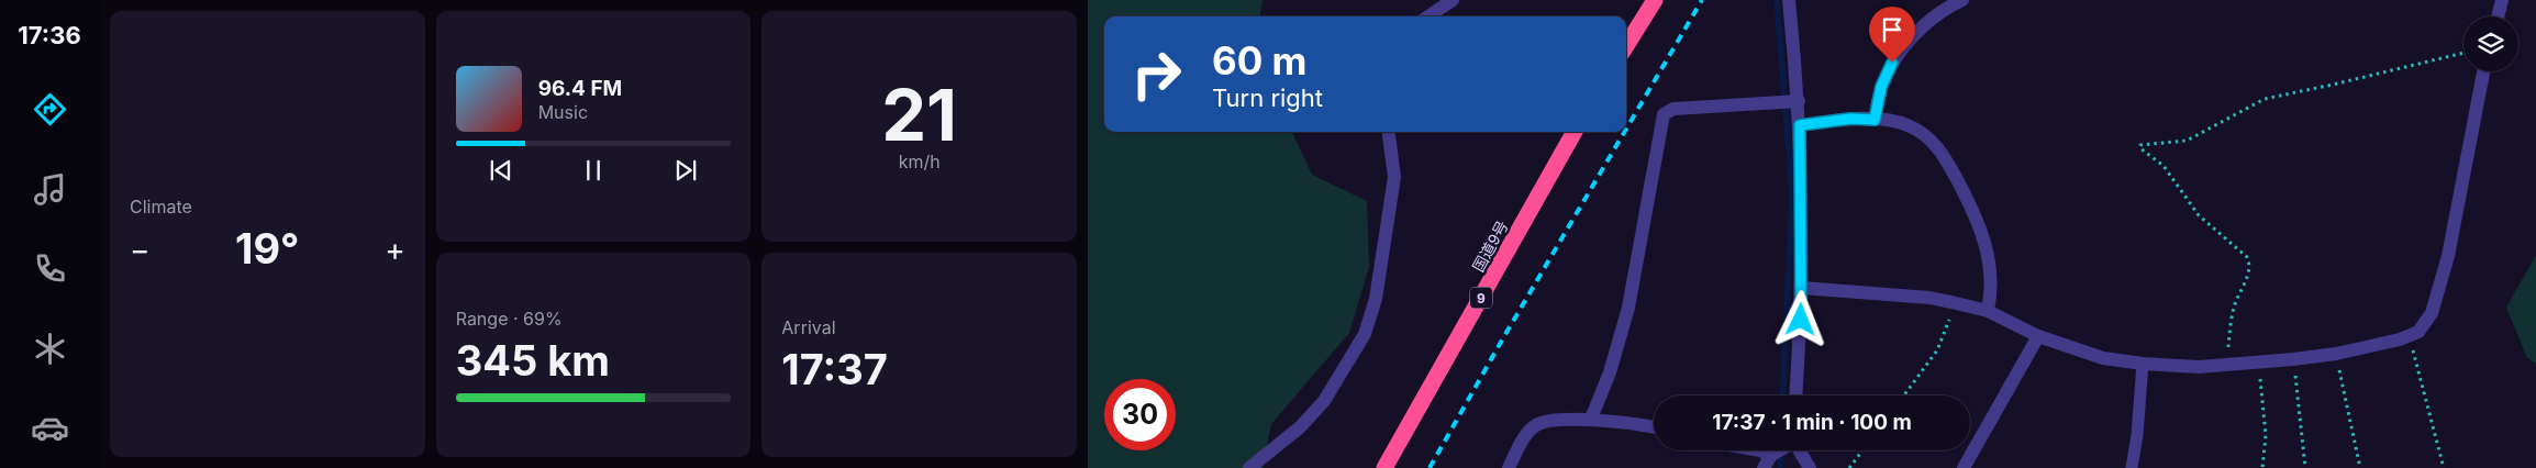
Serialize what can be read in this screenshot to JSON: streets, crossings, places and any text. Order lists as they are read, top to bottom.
{
  "streets": {
    "highway": ["国道9号", "9"]
  },
  "page": {
    "tabs": "17:36",
    "tile": [
      "Climate",
      ["21", "km/h"],
      ["Range · 69%", "345 km"],
      ["Arrival", "17:37"]
    ],
    "turn": ["60 m", "Turn right"],
    "song": ["96.4 FM", "Music"],
    "heat": ["−", "19°", "+"],
    "limit": "30",
    "trip": "17:37 · 1 min · 100 m"
  }
}
